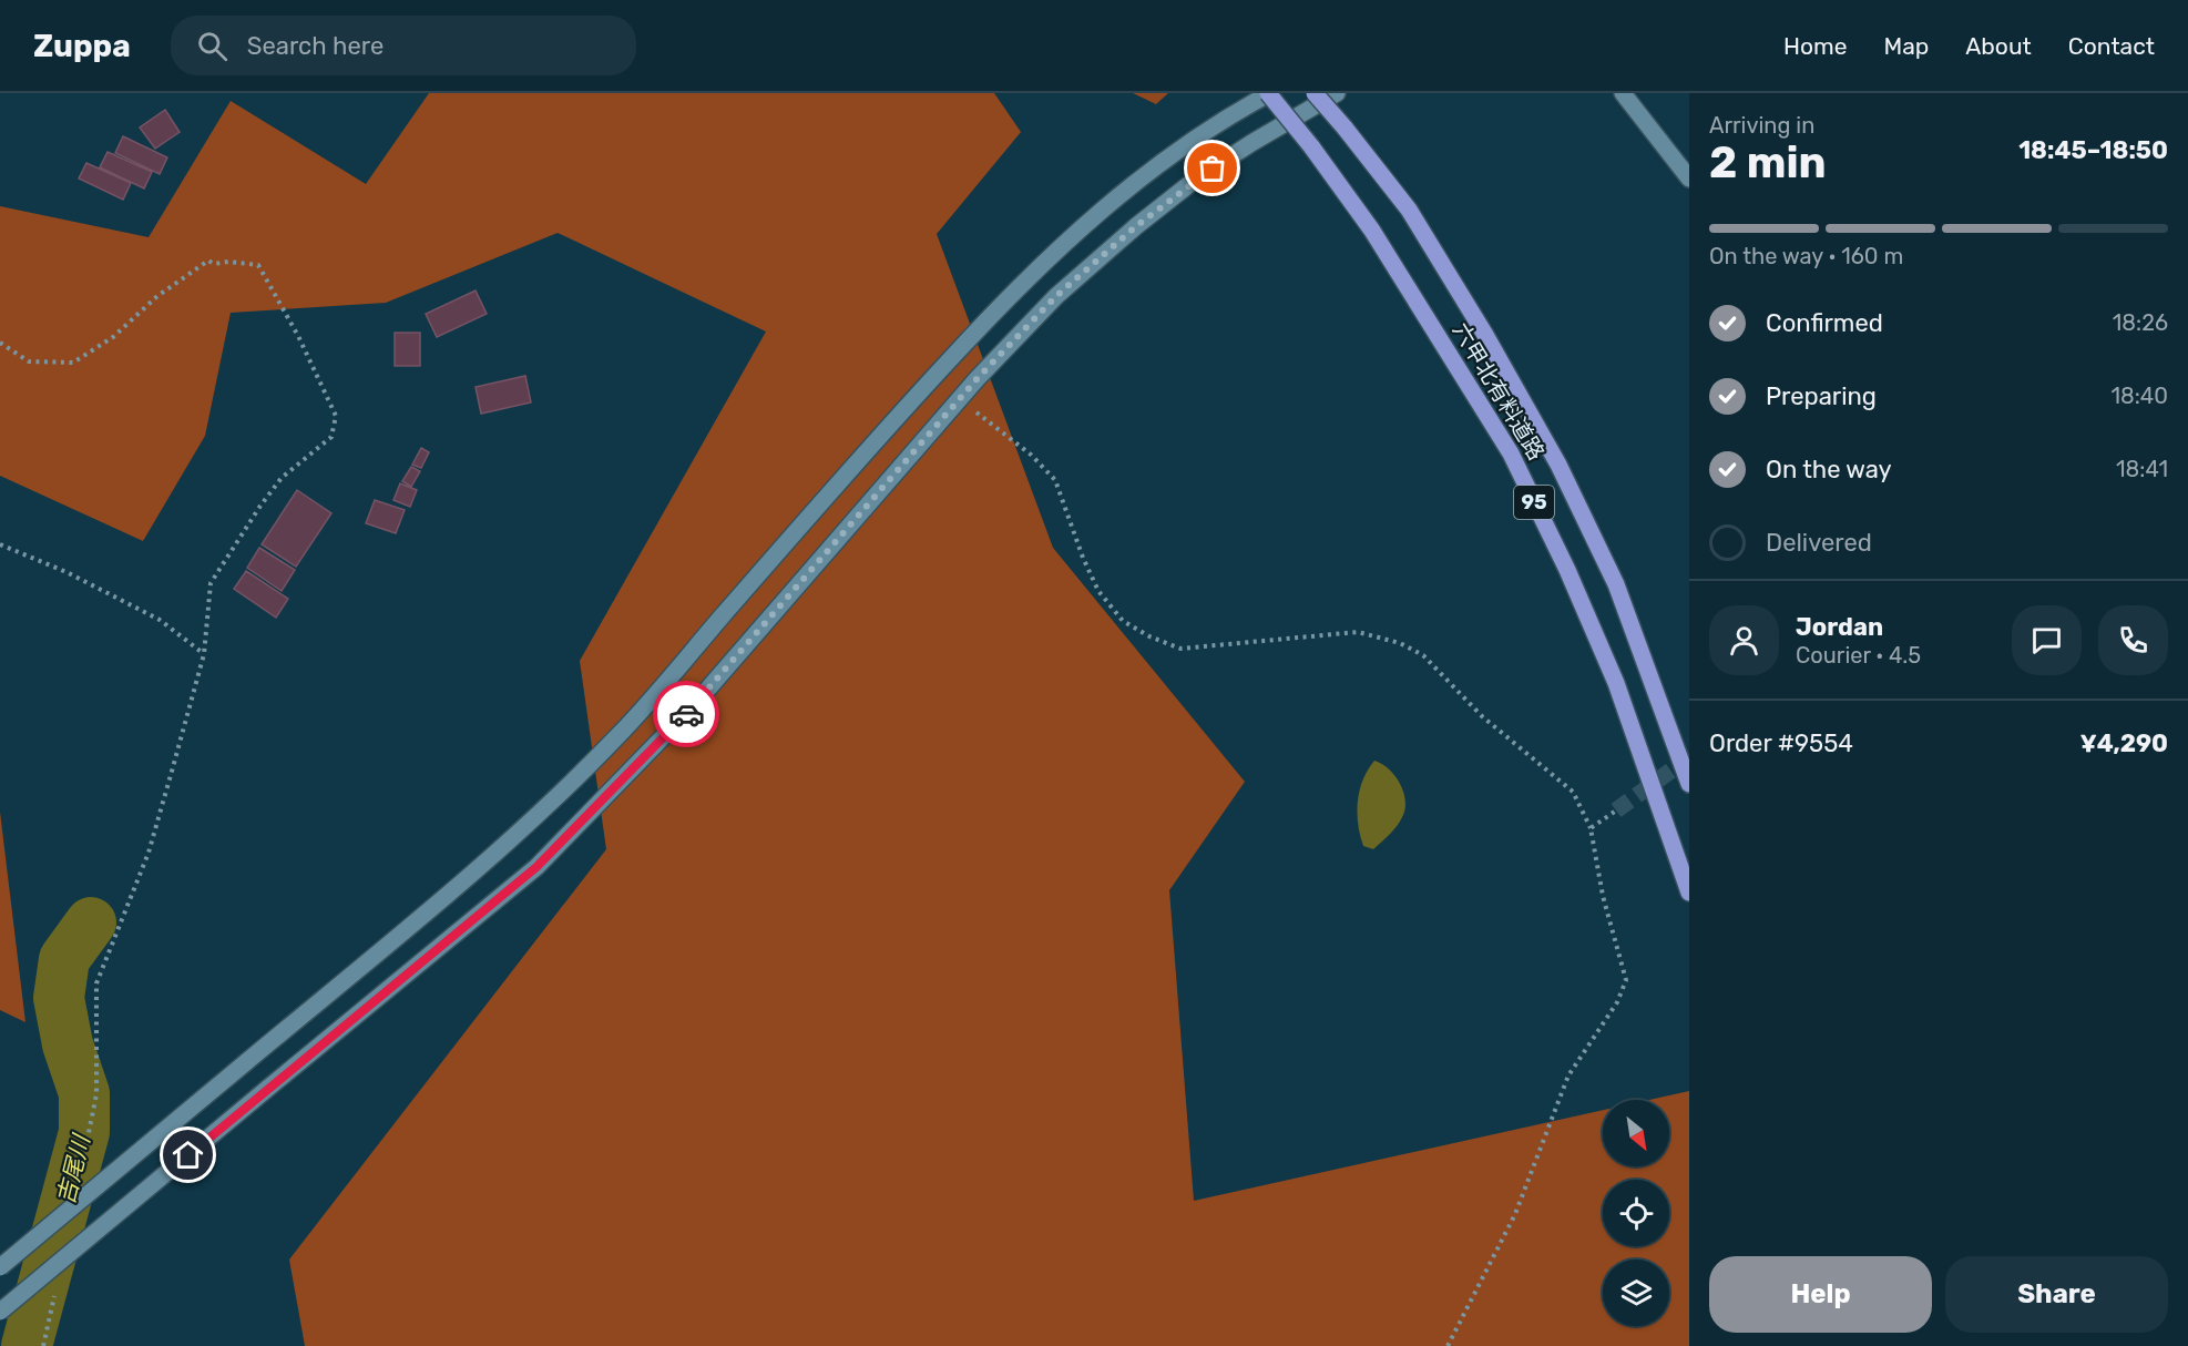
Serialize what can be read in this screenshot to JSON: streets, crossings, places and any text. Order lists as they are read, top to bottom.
{
  "streets": {
    "main road": ["六甲北有料道路", "95"]
  },
  "water": ["吉尾川"],
  "north": "bottom right",
  "page": {
    "header": "Zuppa",
    "search": "Search here",
    "nav": [
      "Home",
      "Map",
      "About",
      "Contact"
    ],
    "heading": ["2 min", "Arriving in", "18:45–18:50"],
    "panel": [
      "Jordan",
      "Courier · 4.5",
      "Order #9554",
      "¥4,290"
    ],
    "bar": "On the way · 160 m",
    "list": [
      ["Confirmed", "18:26"],
      ["Preparing", "18:40"],
      ["On the way", "18:41"],
      "Delivered"
    ],
    "buttons": ["Help", "Share"]
  }
}
